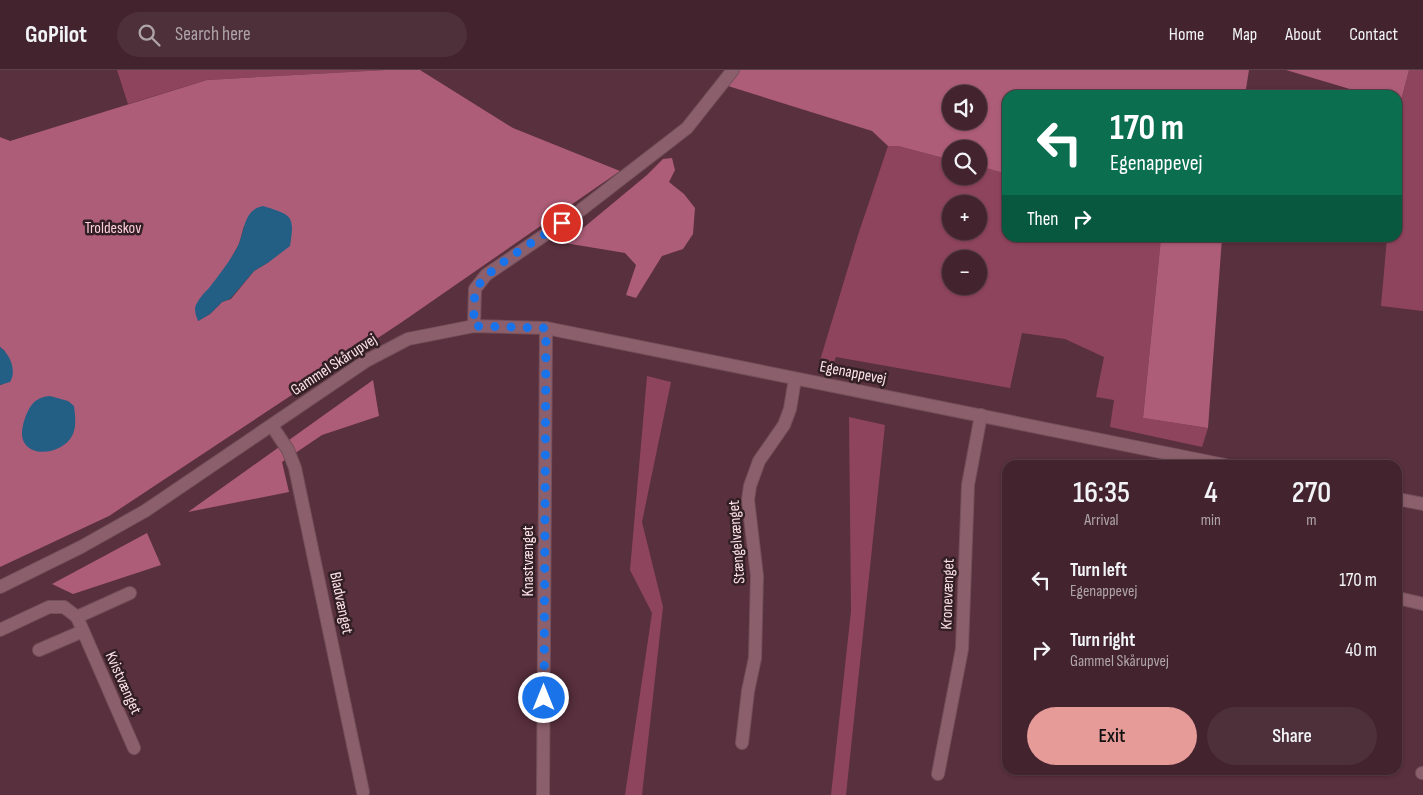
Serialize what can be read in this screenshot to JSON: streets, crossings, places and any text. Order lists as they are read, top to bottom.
{
  "streets": {
    "street": [
      "Gammel Skårupvej",
      "Egenappevej",
      "Stængelvænget",
      "Knastvænget",
      "Kronevænget",
      "Bladvænget",
      "Kvistvænget"
    ]
  },
  "crossings": [
    ["Gammel Skårupvej", "Egenappevej"],
    ["Gammel Skårupvej", "Bladvænget"],
    ["Egenappevej", "Stængelvænget"],
    ["Egenappevej", "Knastvænget"],
    ["Egenappevej", "Kronevænget"]
  ],
  "parks": ["Troldeskov"],
  "page": {
    "header": "GoPilot",
    "search": "Search here",
    "nav": [
      "Home",
      "Map",
      "About",
      "Contact"
    ],
    "map_buttons": ["+", "−"],
    "turn": ["170 m", "Egenappevej"],
    "then": "Then",
    "eta": [
      "16:35",
      "Arrival",
      "4",
      "min",
      "270",
      "m"
    ],
    "list": [
      {
        "name": "Turn left",
        "note": "Egenappevej",
        "value": "170 m"
      },
      {
        "name": "Turn right",
        "note": "Gammel Skårupvej",
        "value": "40 m"
      }
    ],
    "buttons": ["Exit", "Share"]
  }
}
